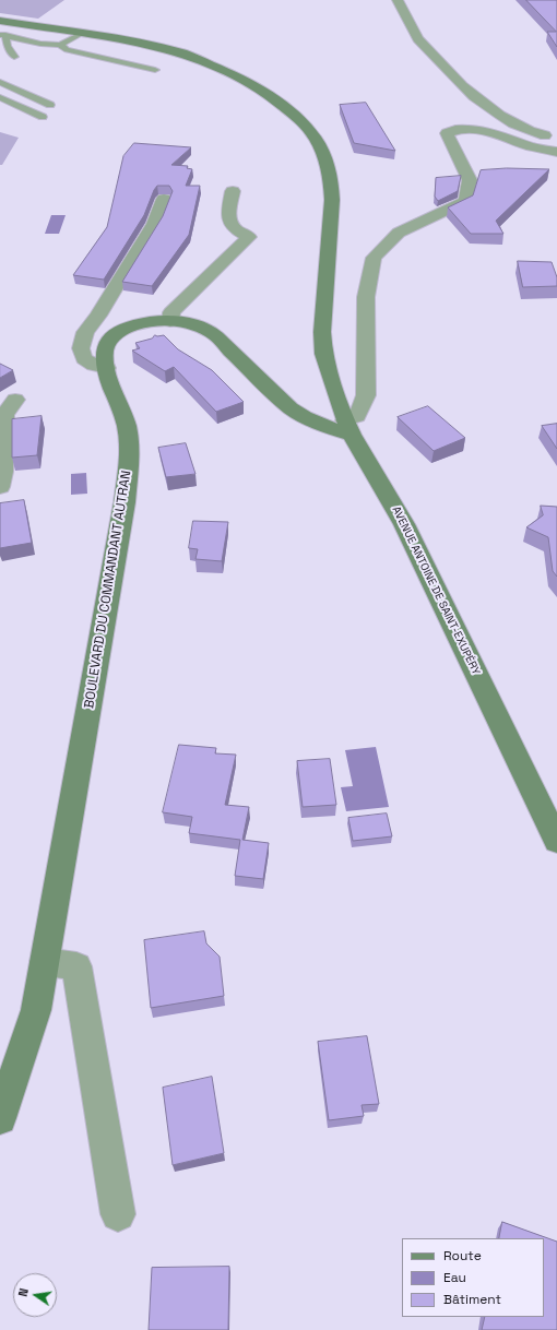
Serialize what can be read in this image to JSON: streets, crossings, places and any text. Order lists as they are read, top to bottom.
{
  "streets": {
    "main road": ["BOULEVARD DU COMMANDANT AUTRAN", "AVENUE ANTOINE DE SAINT-EXUPÉRY"]
  },
  "crossings": [
    ["BOULEVARD DU COMMANDANT AUTRAN", "AVENUE ANTOINE DE SAINT-EXUPÉRY"]
  ],
  "legend": ["Route", "Eau", "Bâtiment"],
  "north": "left"
}
